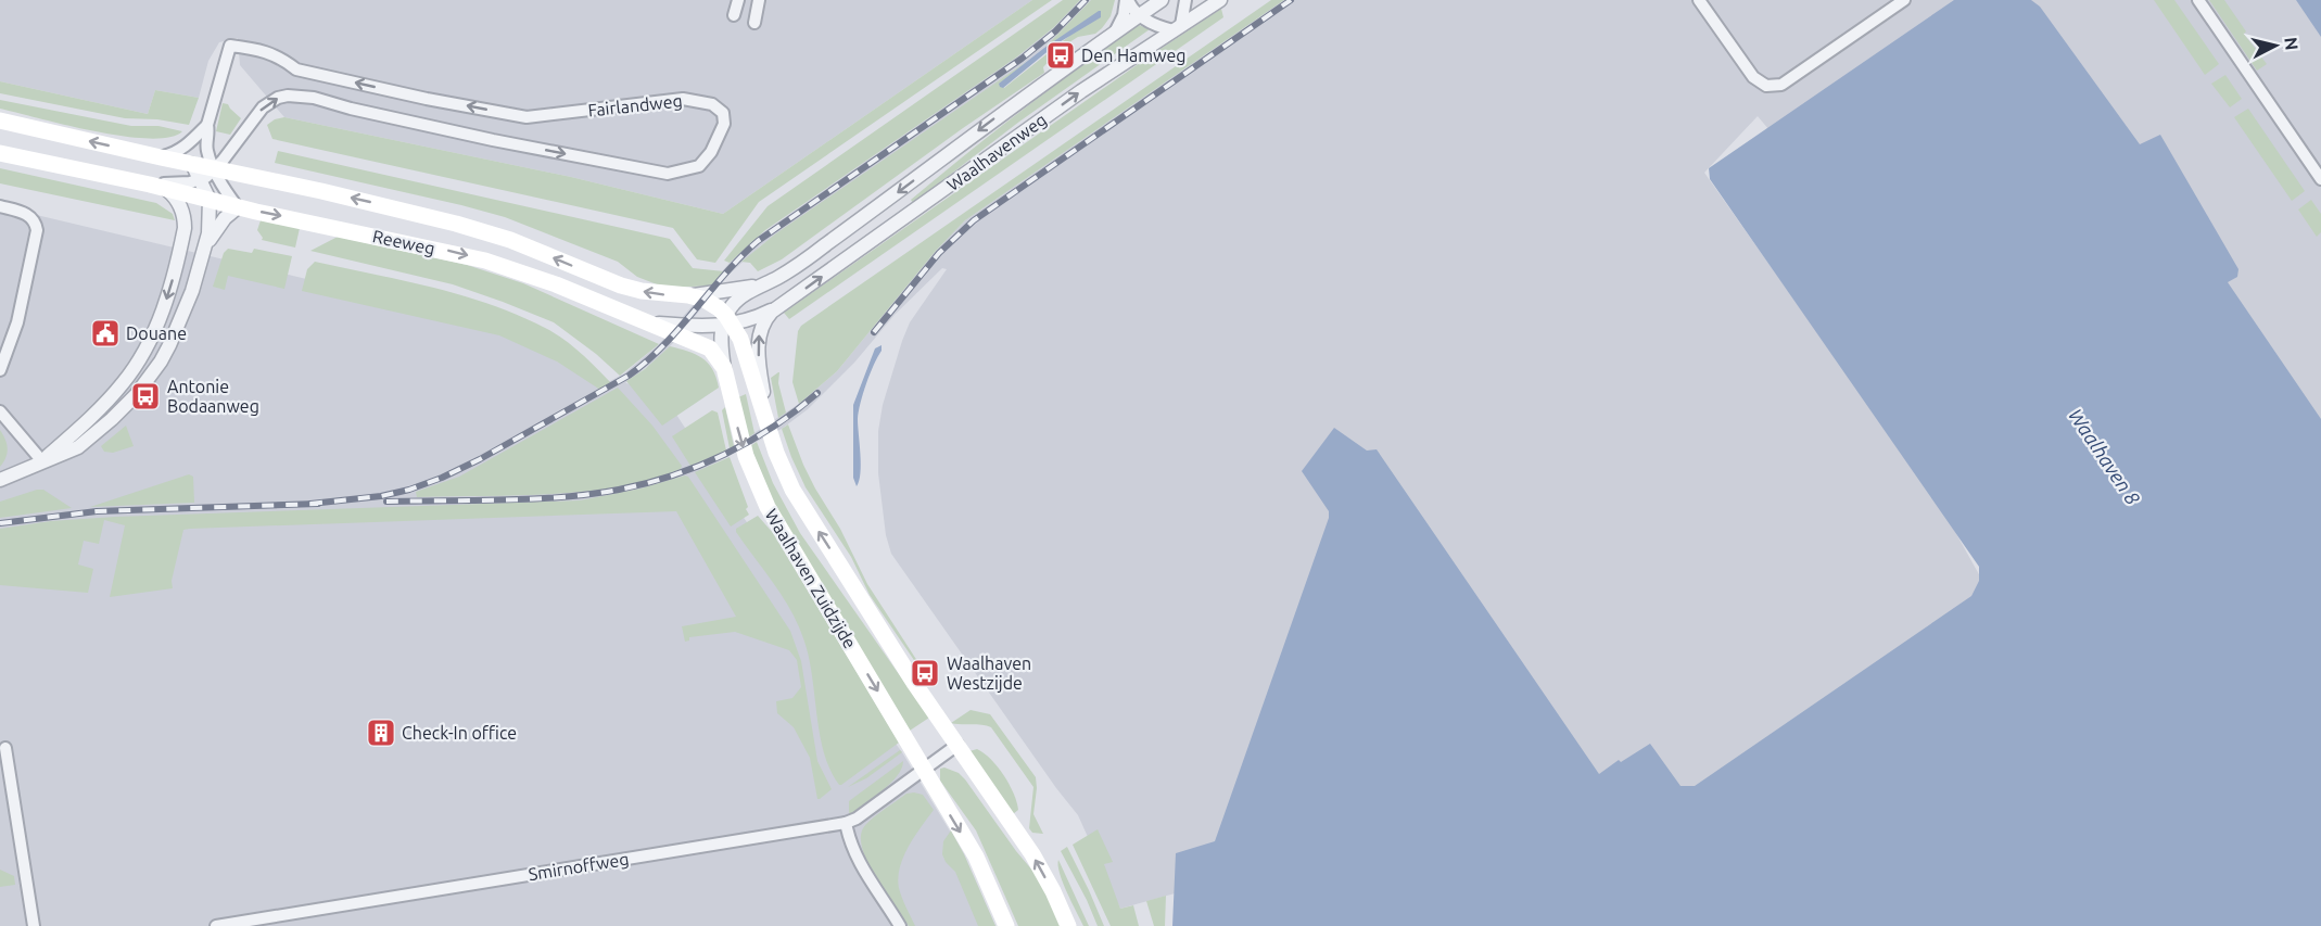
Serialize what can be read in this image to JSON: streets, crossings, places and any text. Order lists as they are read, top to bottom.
{
  "streets": {
    "main road": ["Reeweg", "Waalhaven Zuidzijde"],
    "street": ["Fairlandweg", "Waalhavenweg", "Smirnoffweg"]
  },
  "crossings": [
    ["Waalhavenweg", "Reeweg"],
    ["Waalhavenweg", "Waalhaven Zuidzijde"],
    ["Reeweg", "Waalhaven Zuidzijde"],
    ["Waalhaven Zuidzijde", "Smirnoffweg"]
  ],
  "water": ["Waalhaven 8"],
  "places": {
    "bus stop": ["Den Hamweg", "Antonie Bodaanweg", "Waalhaven Westzijde"],
    "public building": ["Douane"],
    "building": ["Check-In office"]
  },
  "north": "right"
}
